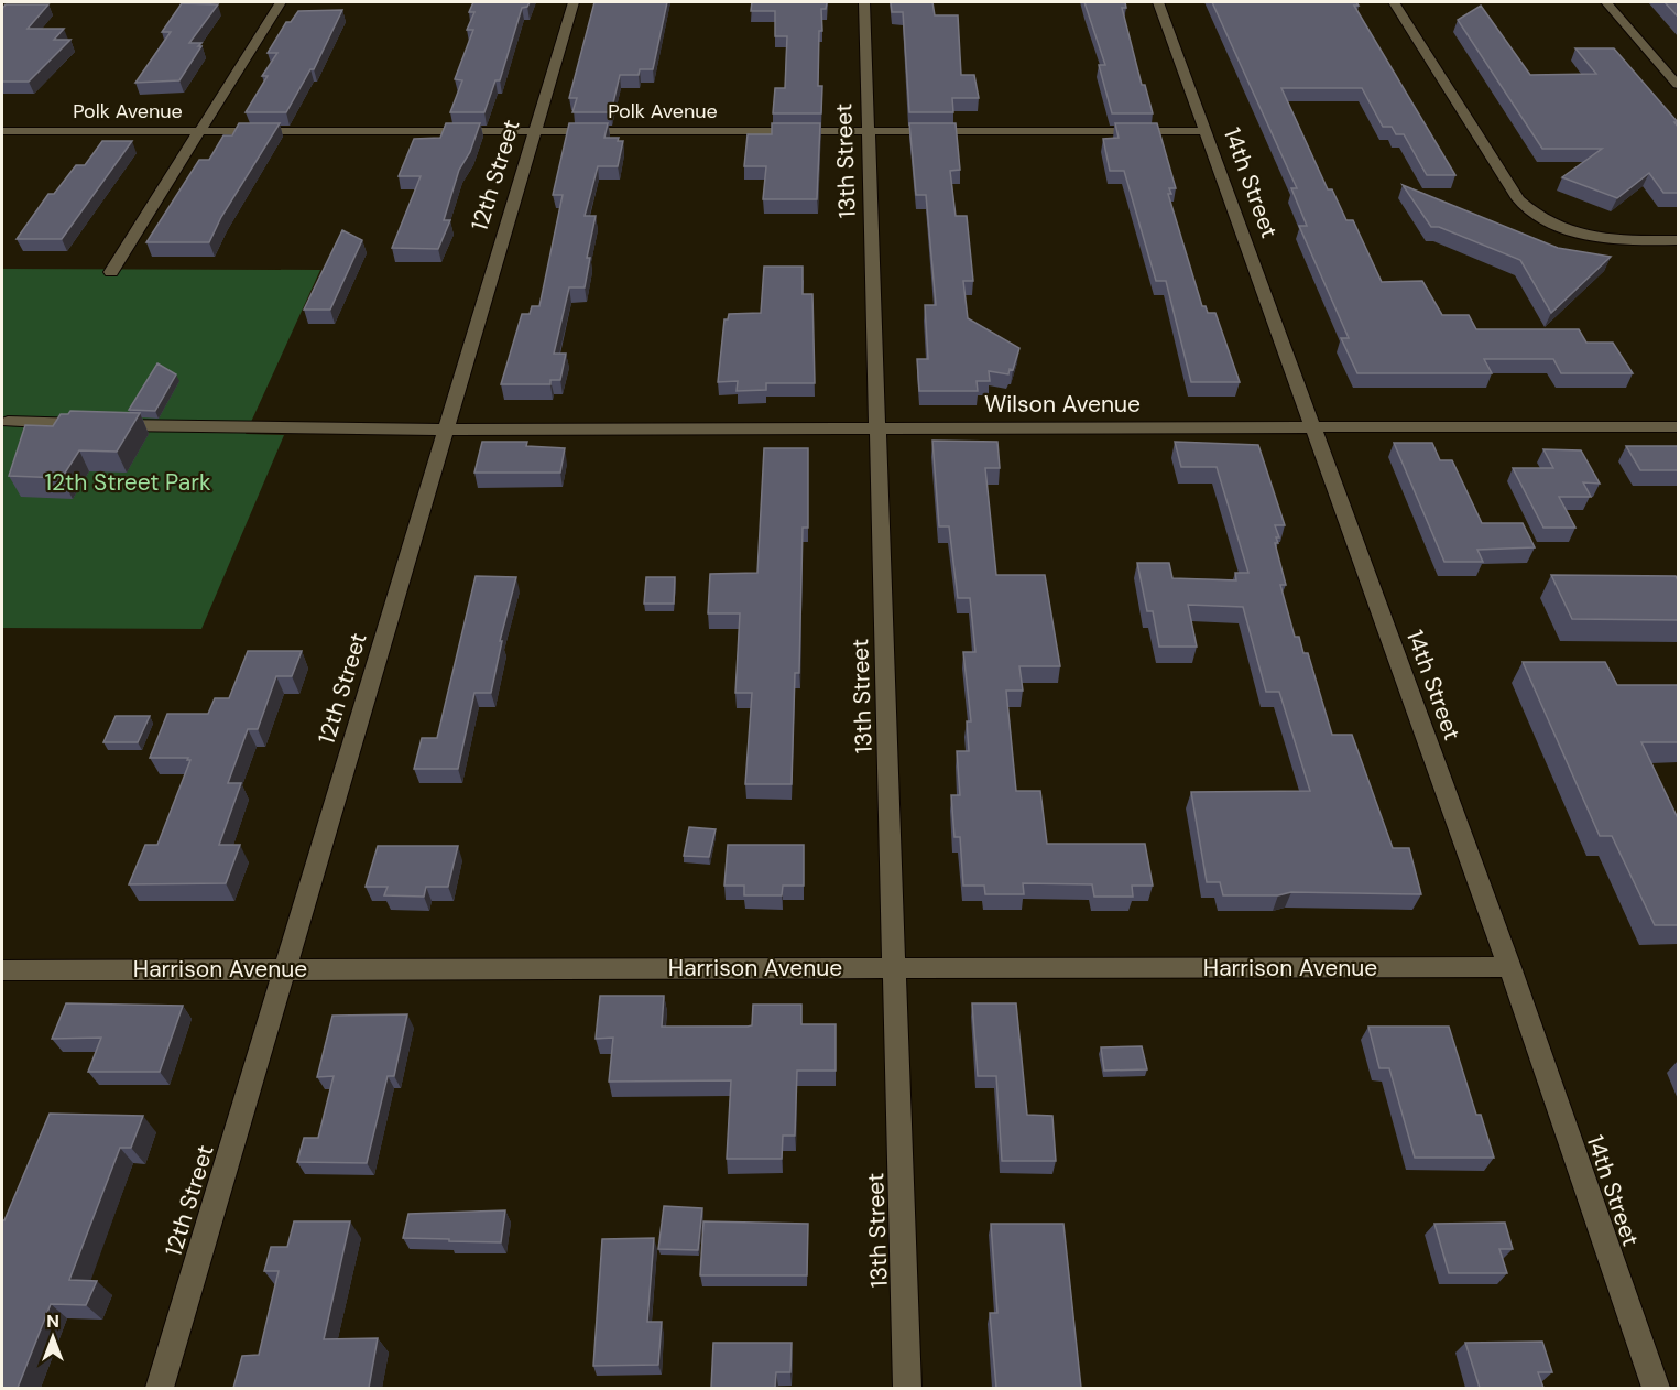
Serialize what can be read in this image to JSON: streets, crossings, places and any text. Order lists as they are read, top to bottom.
{
  "streets": {
    "street": [
      "Polk Avenue",
      "13th Street",
      "12th Street",
      "14th Street",
      "Wilson Avenue",
      "Harrison Avenue"
    ]
  },
  "crossings": [
    ["Polk Avenue", "13th Street"],
    ["Polk Avenue", "12th Street"],
    ["Polk Avenue", "14th Street"],
    ["13th Street", "Wilson Avenue"],
    ["13th Street", "Harrison Avenue"],
    ["12th Street", "Wilson Avenue"],
    ["12th Street", "Harrison Avenue"],
    ["14th Street", "Wilson Avenue"],
    ["14th Street", "Harrison Avenue"]
  ],
  "parks": ["12th Street Park"],
  "north": "top"
}
